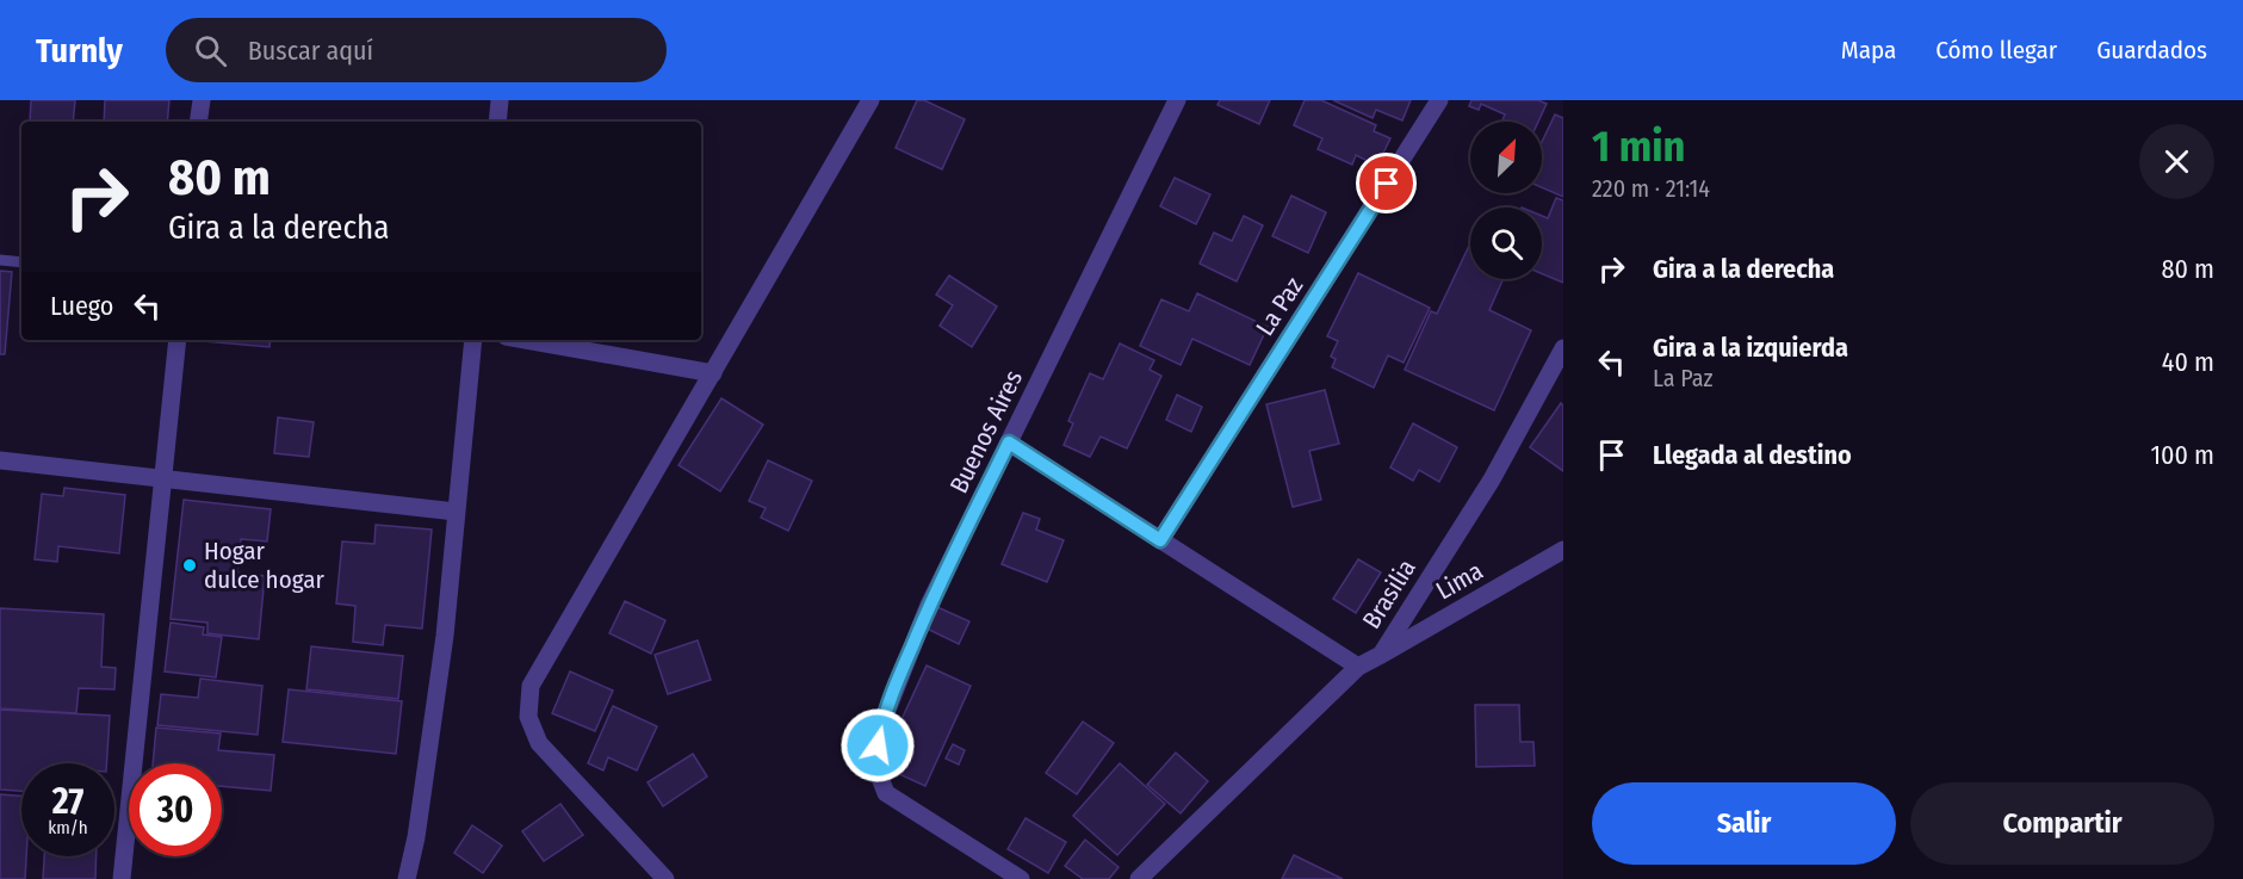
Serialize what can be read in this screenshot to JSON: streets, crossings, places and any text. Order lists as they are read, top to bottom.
{
  "streets": {
    "street": [
      "La Paz",
      "Buenos Aires",
      "Lima",
      "Brasilia"
    ]
  },
  "crossings": [
    ["Lima", "Brasilia"]
  ],
  "places": ["Hogar dulce hogar"],
  "north": "top right",
  "page": {
    "header": "Turnly",
    "search": "Buscar aquí",
    "nav": ["Mapa", "Cómo llegar", "Guardados"],
    "heading": ["1 min", "220 m · 21:14"],
    "turn": ["80 m", "Gira a la derecha"],
    "list": [
      {
        "name": "Gira a la derecha",
        "value": "80 m"
      },
      {
        "name": "Gira a la izquierda",
        "note": "La Paz",
        "value": "40 m"
      },
      {
        "name": "Llegada al destino",
        "value": "100 m"
      }
    ],
    "then": "Luego",
    "speed": "27 km/h",
    "limit": "30",
    "buttons": ["Salir", "Compartir"]
  }
}
